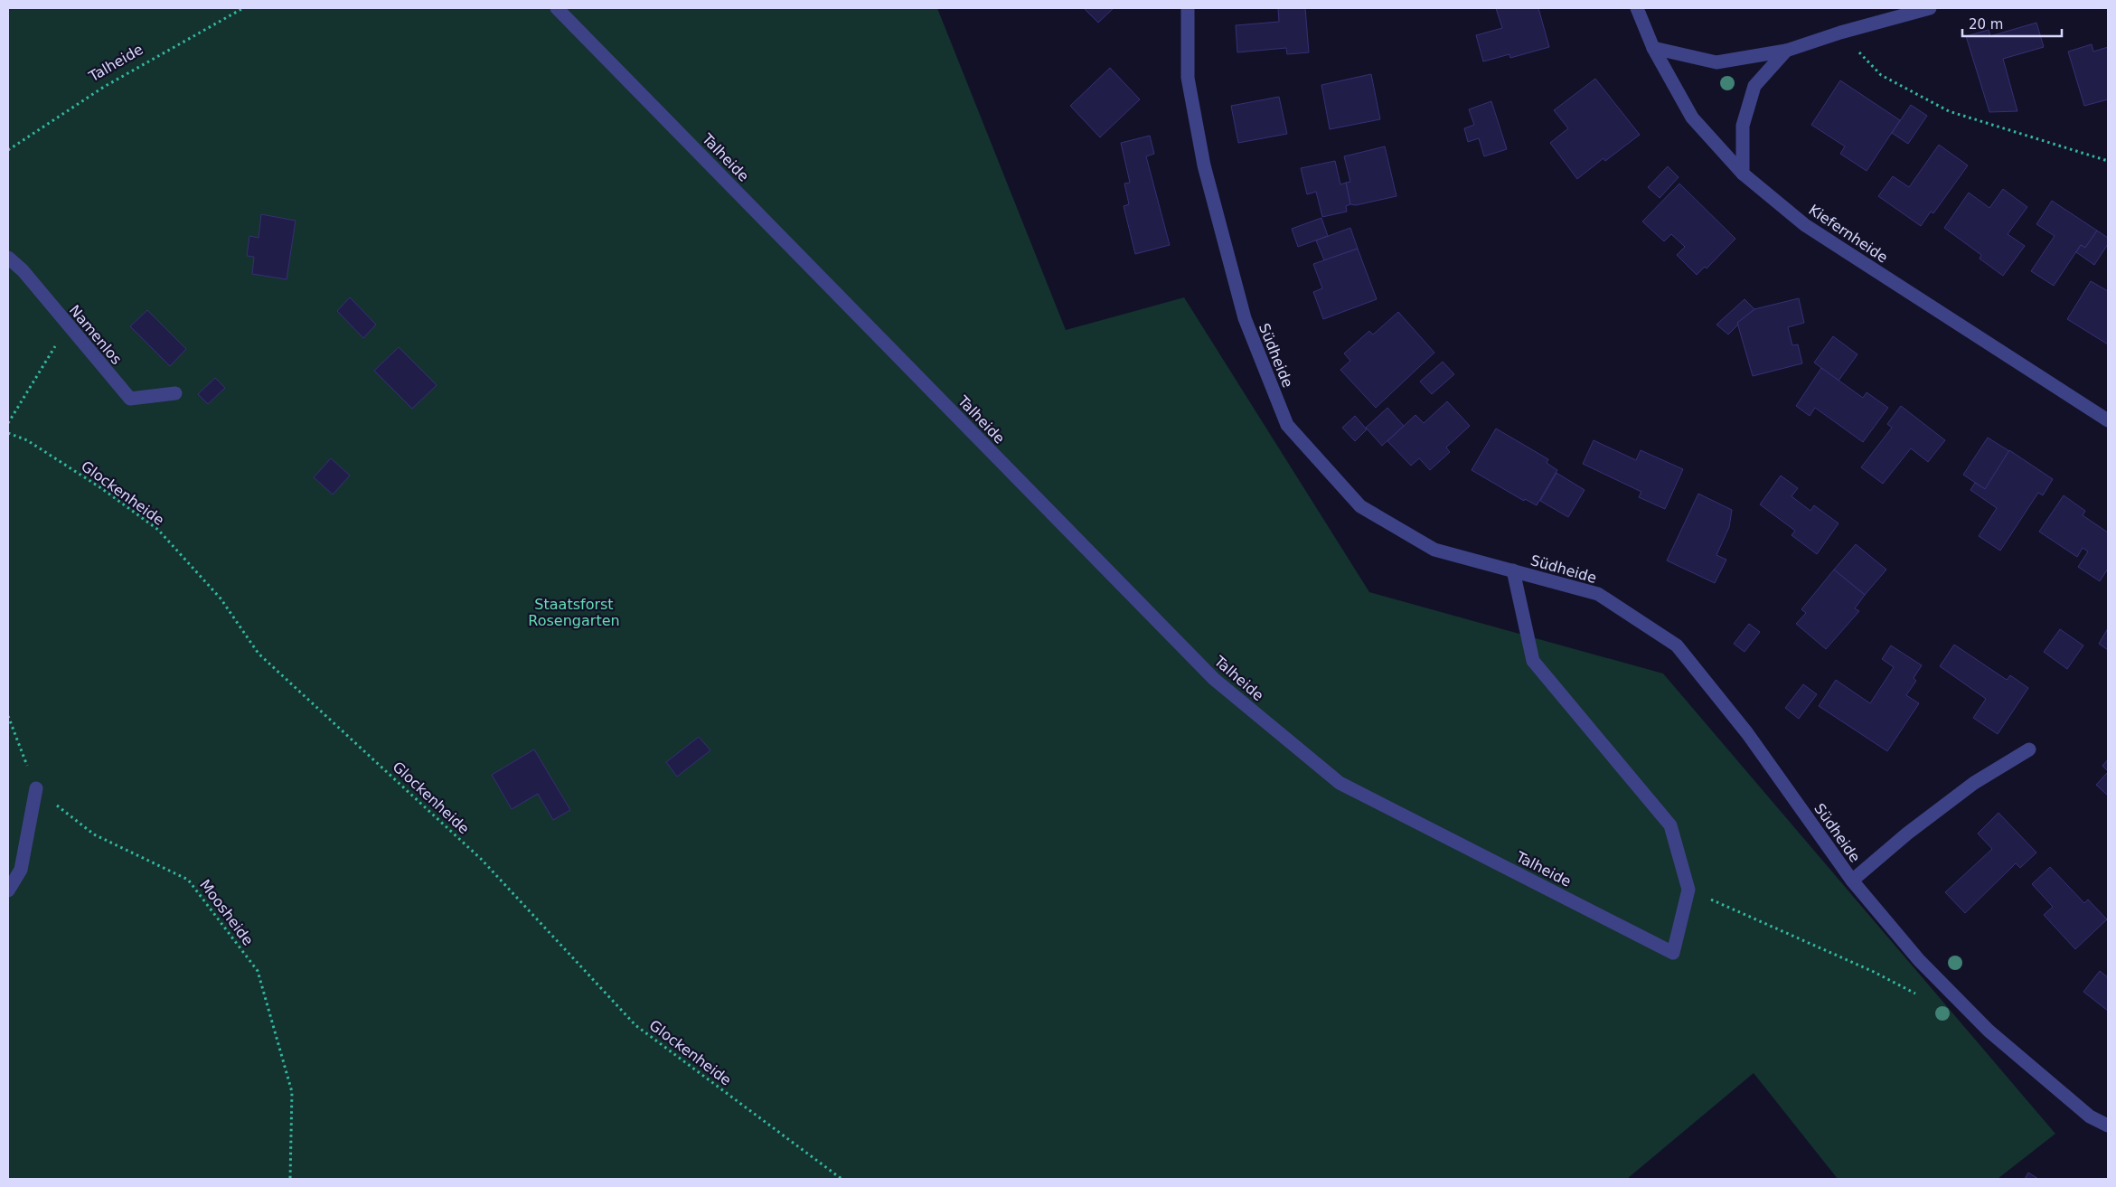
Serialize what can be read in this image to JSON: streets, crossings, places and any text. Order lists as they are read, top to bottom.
{
  "streets": {
    "street": [
      "Talheide",
      "Kiefernheide",
      "Namenlos",
      "Südheide"
    ],
    "path": ["Glockenheide", "Moosheide"]
  },
  "parks": ["Staatsforst Rosengarten"],
  "scale_bar": "20 m"
}
